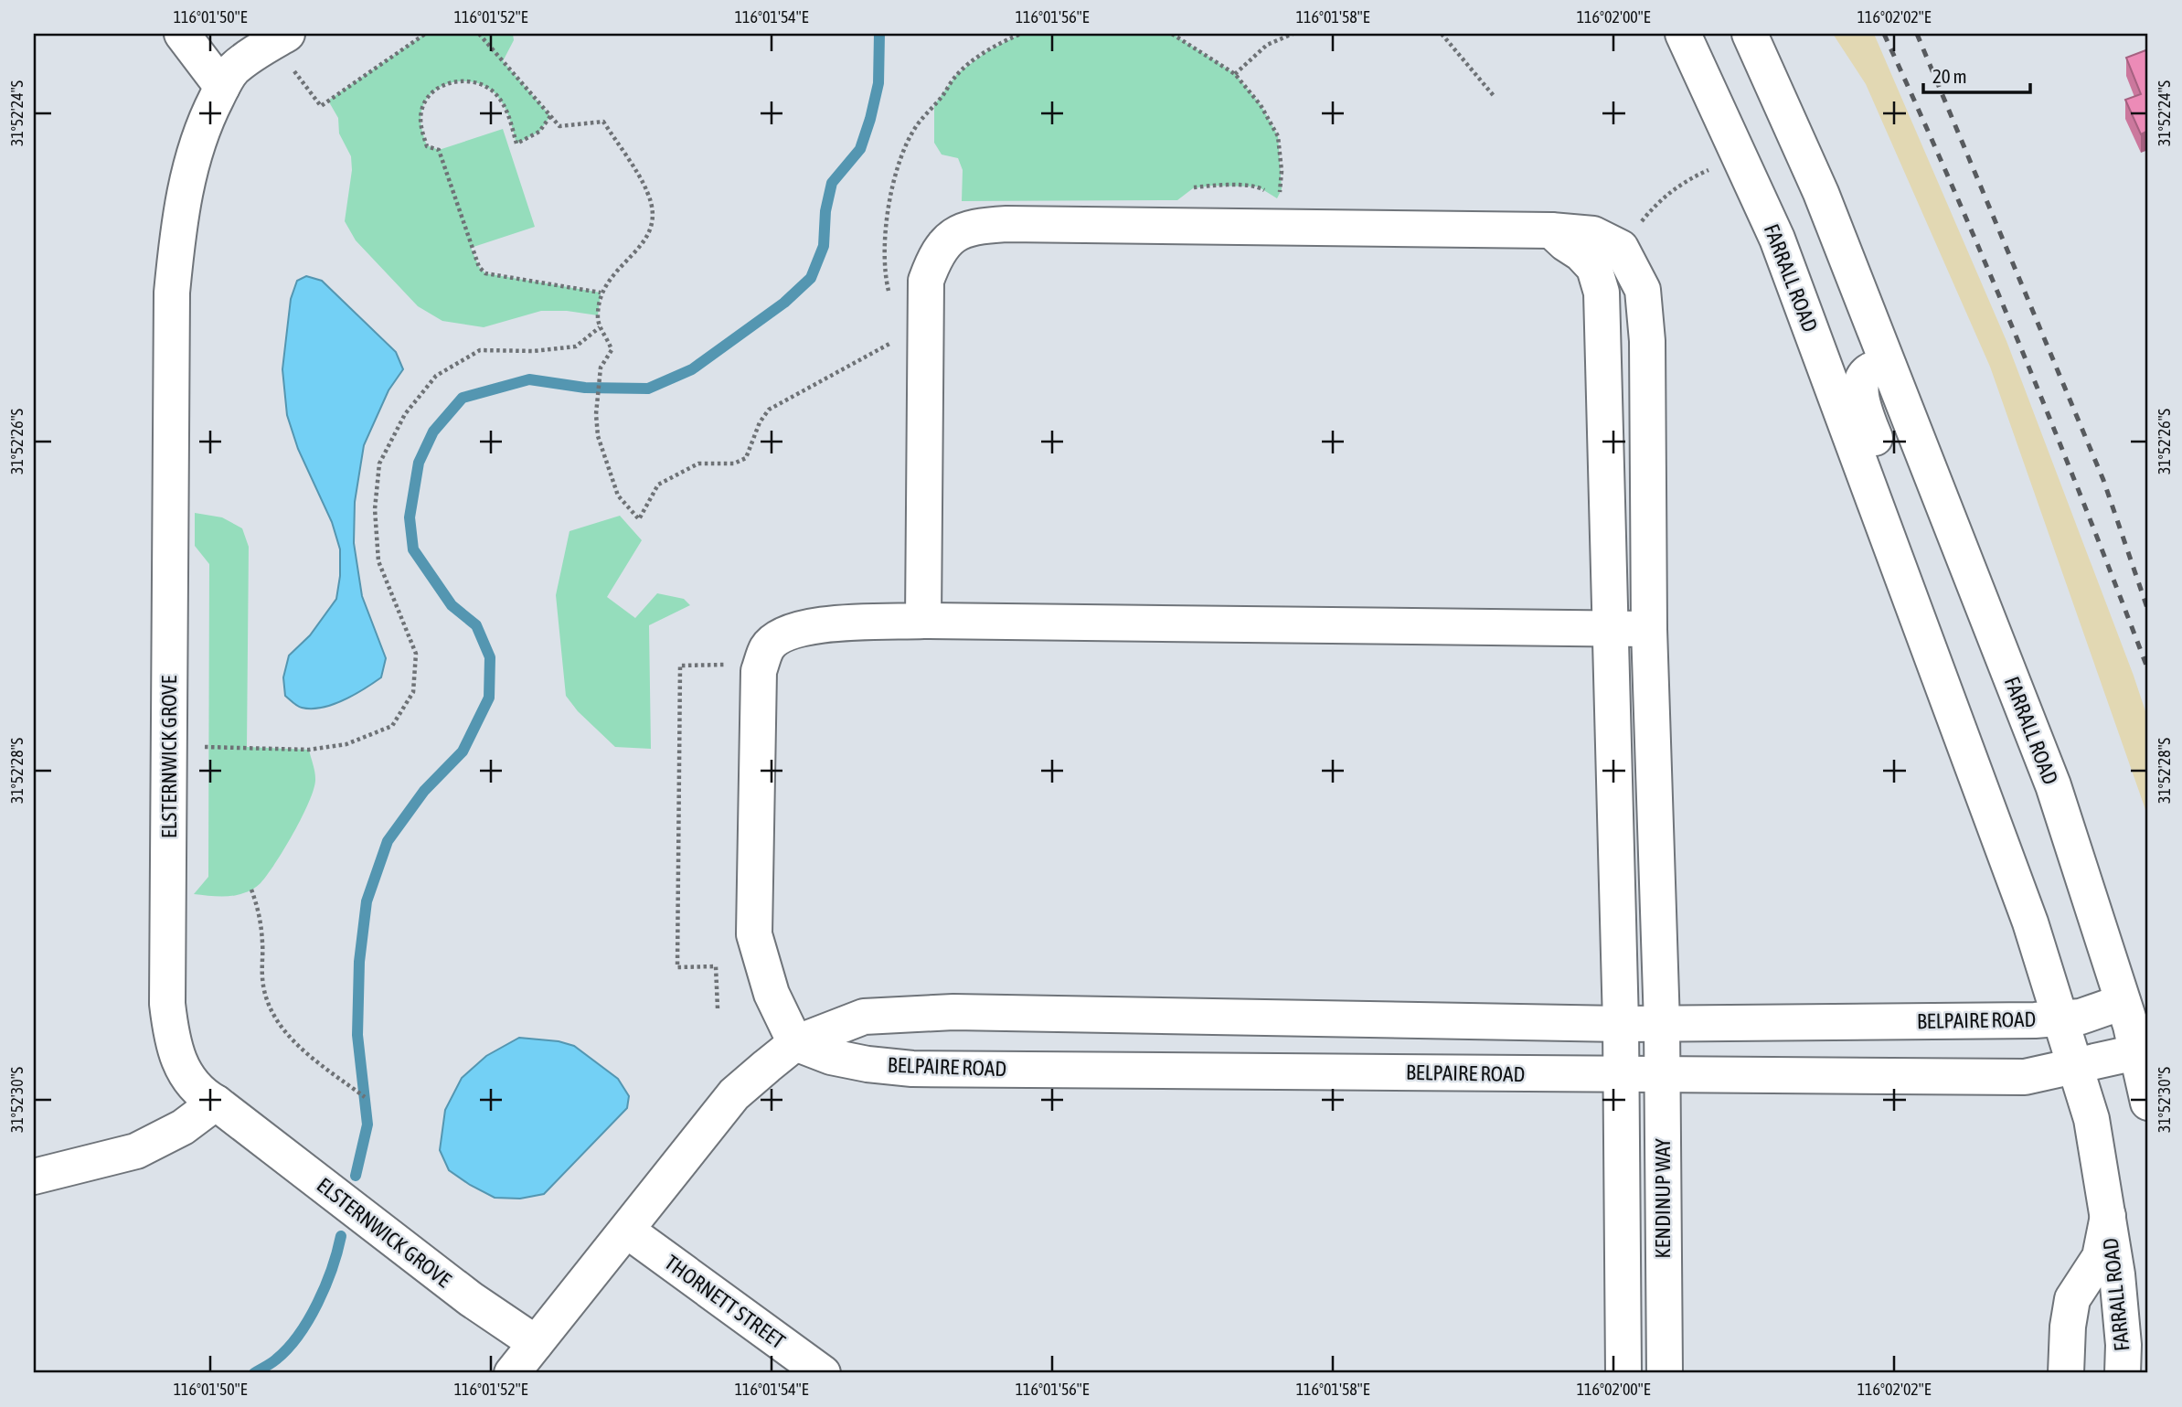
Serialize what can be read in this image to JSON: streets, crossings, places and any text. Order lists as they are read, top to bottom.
{
  "streets": {
    "street": [
      "FARRALL ROAD",
      "ELSTERNWICK GROVE",
      "BELPAIRE ROAD",
      "KENDINUP WAY",
      "THORNETT STREET"
    ]
  },
  "crossings": [
    ["FARRALL ROAD", "BELPAIRE ROAD"],
    ["ELSTERNWICK GROVE", "BELPAIRE ROAD"],
    ["BELPAIRE ROAD", "KENDINUP WAY"],
    ["BELPAIRE ROAD", "THORNETT STREET"]
  ],
  "scale_bar": "20 m",
  "coordinates": [
    "116°01'50\"E",
    "116°01'52\"E",
    "116°01'54\"E",
    "116°01'56\"E",
    "116°01'58\"E",
    "116°02'00\"E",
    "116°02'02\"E",
    "31°52'24\"S",
    "31°52'26\"S",
    "31°52'28\"S",
    "31°52'30\"S"
  ]
}
